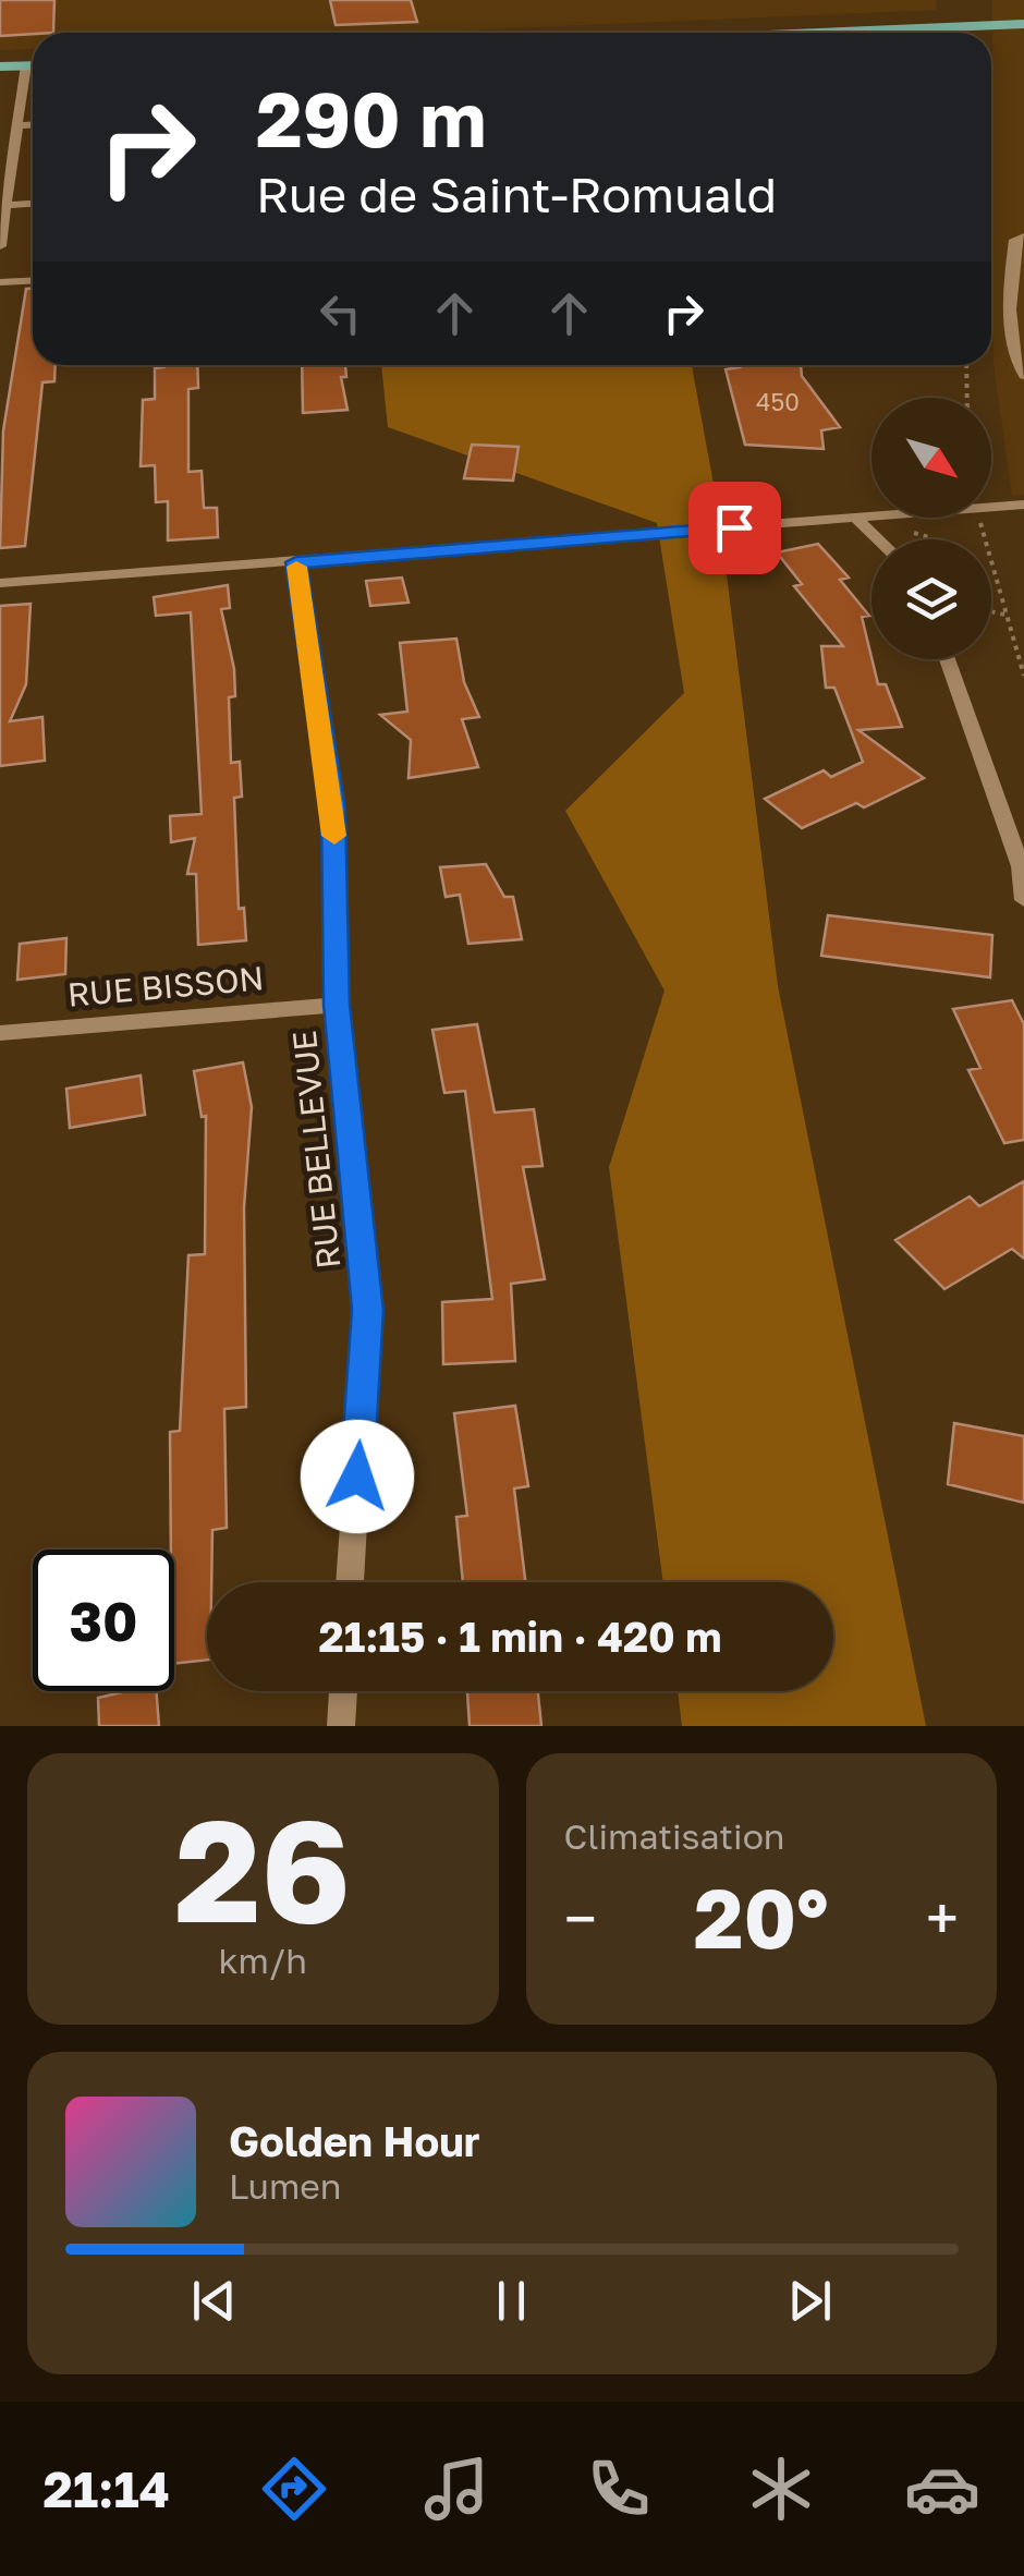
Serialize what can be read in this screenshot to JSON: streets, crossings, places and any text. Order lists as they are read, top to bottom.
{
  "streets": {
    "street": ["RUE BISSON", "RUE BELLEVUE"]
  },
  "crossings": [
    ["RUE BISSON", "RUE BELLEVUE"]
  ],
  "house_numbers": ["450"],
  "north": "bottom right",
  "page": {
    "turn": ["290 m", "Rue de Saint-Romuald"],
    "limit": "30",
    "trip": "21:15 · 1 min · 420 m",
    "tile": [
      ["26", "km/h"],
      "Climatisation"
    ],
    "heat": ["−", "20°", "+"],
    "song": ["Golden Hour", "Lumen"],
    "tabs": "21:14"
  }
}
